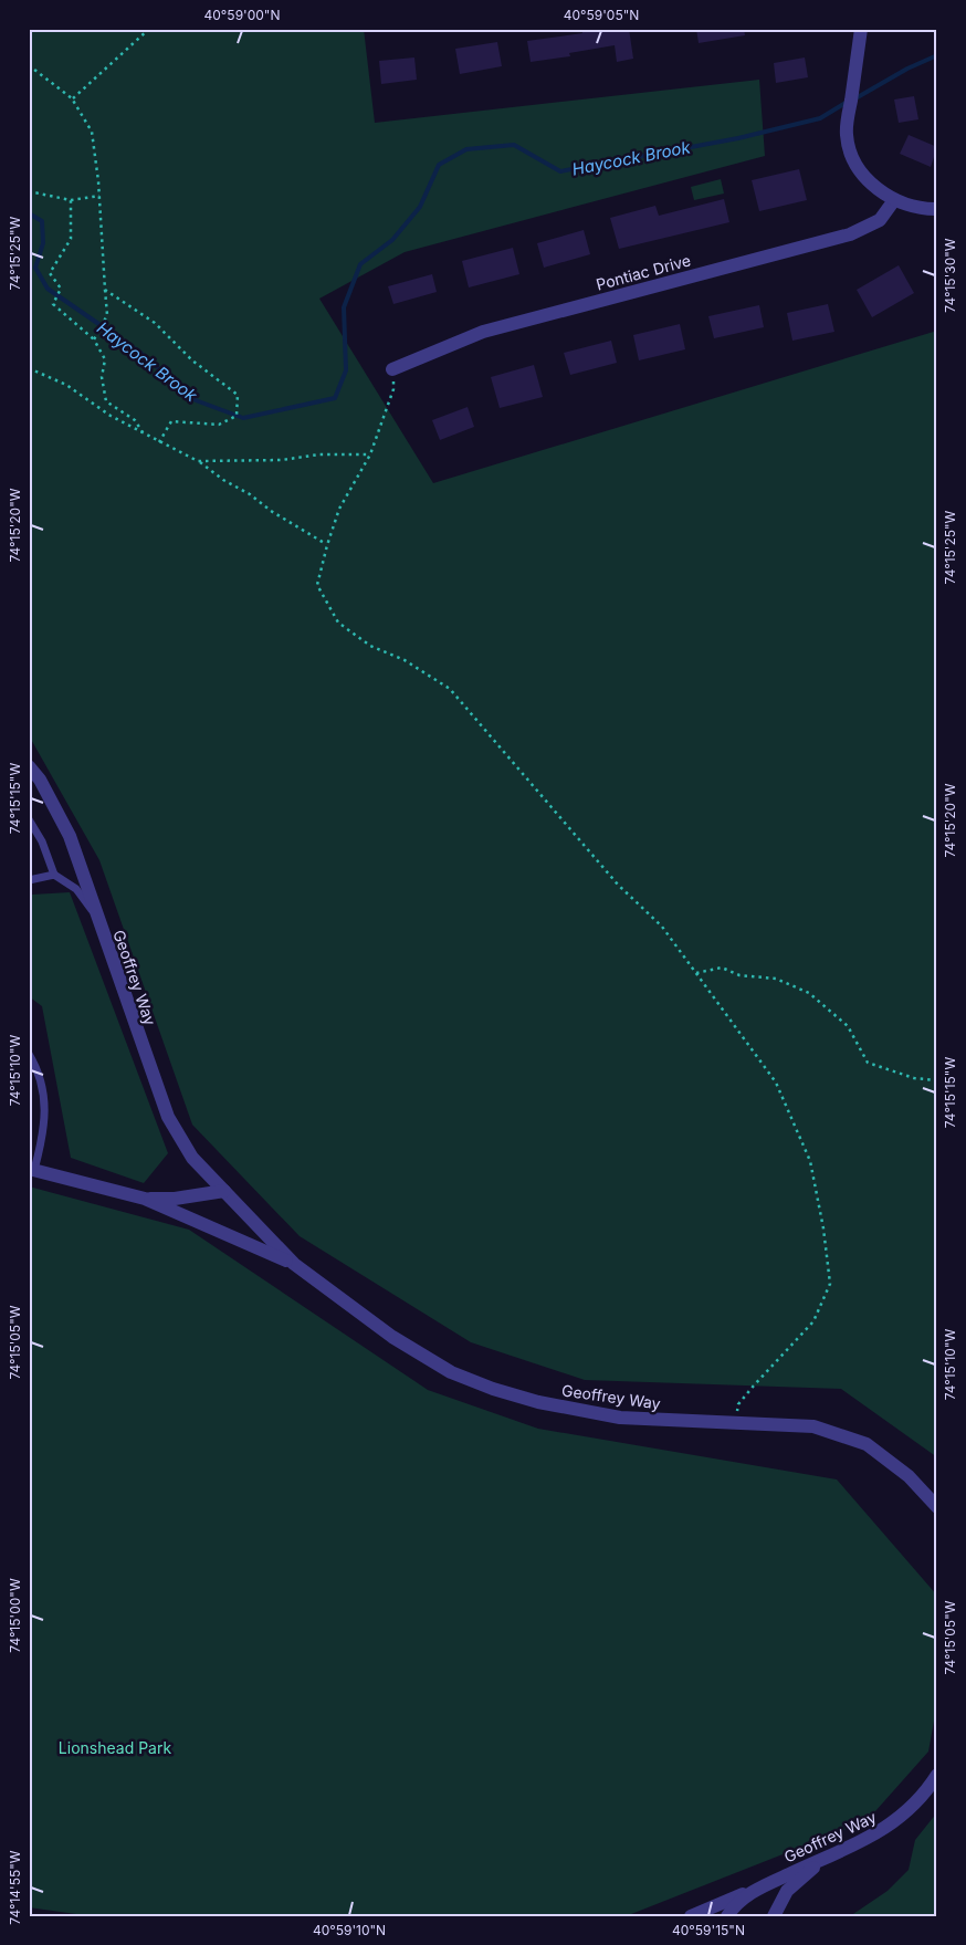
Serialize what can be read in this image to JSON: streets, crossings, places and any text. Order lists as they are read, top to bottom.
{
  "streets": {
    "street": ["Pontiac Drive", "Geoffrey Way"]
  },
  "water": ["Haycock Brook"],
  "parks": ["Lionshead Park"],
  "coordinates": [
    "40°59'00\"N",
    "40°59'05\"N",
    "74°15'25\"W",
    "74°15'30\"W",
    "74°15'20\"W",
    "74°15'15\"W",
    "74°15'10\"W",
    "74°15'05\"W",
    "74°15'00\"W",
    "74°14'55\"W",
    "40°59'10\"N",
    "40°59'15\"N"
  ]
}
